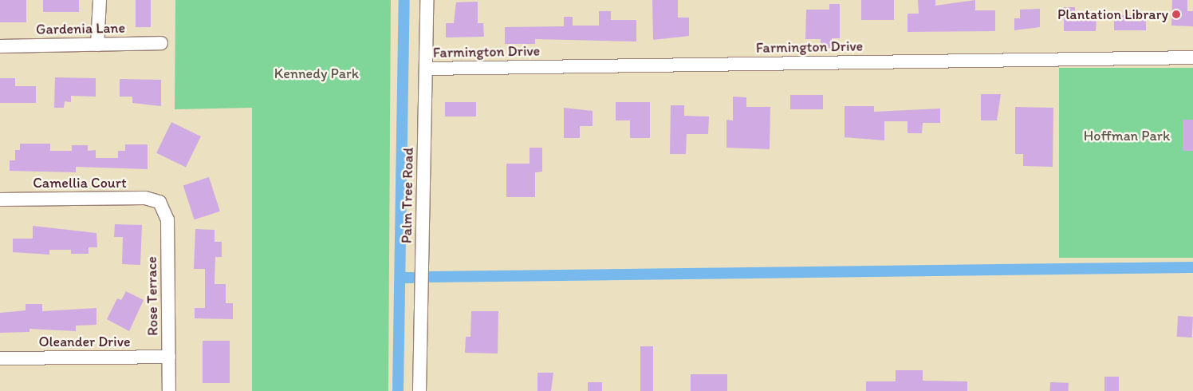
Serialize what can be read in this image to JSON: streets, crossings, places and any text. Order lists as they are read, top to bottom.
{
  "streets": {
    "street": [
      "Gardenia Lane",
      "Farmington Drive",
      "Camellia Court",
      "Palm Tree Road",
      "Rose Terrace",
      "Oleander Drive"
    ]
  },
  "crossings": [
    ["Farmington Drive", "Palm Tree Road"],
    ["Camellia Court", "Rose Terrace"],
    ["Rose Terrace", "Oleander Drive"]
  ],
  "parks": ["Kennedy Park", "Hoffman Park"],
  "places": ["Plantation Library"]
}
